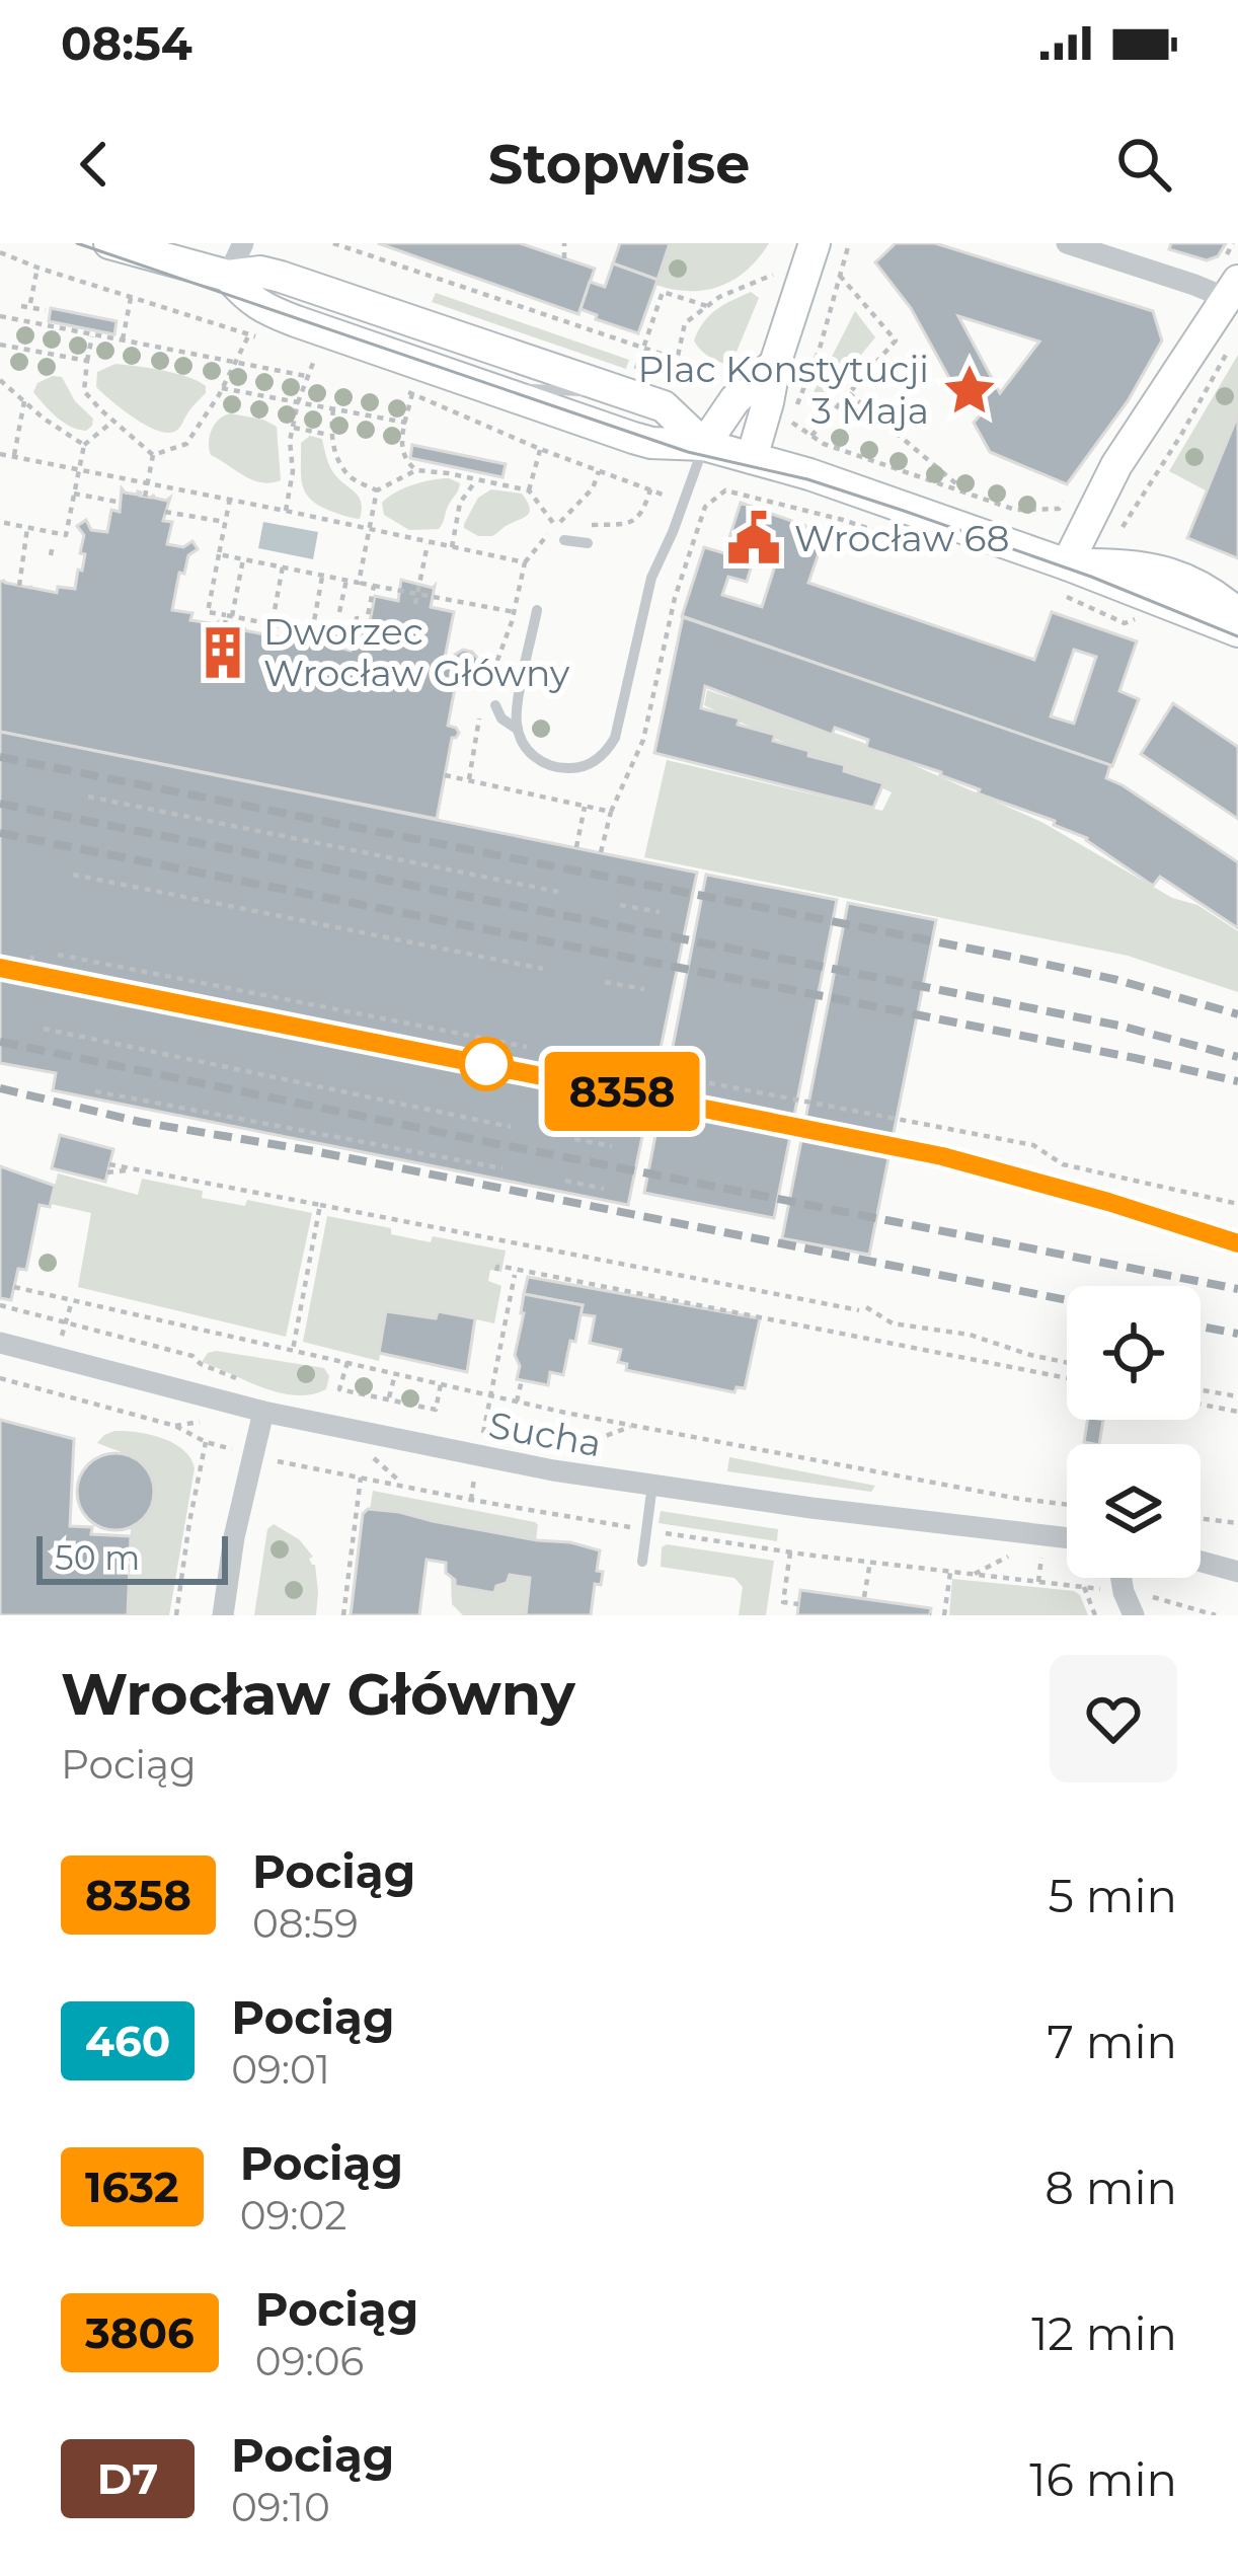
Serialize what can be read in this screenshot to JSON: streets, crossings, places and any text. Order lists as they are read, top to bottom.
{
  "streets": {
    "street": ["Sucha"]
  },
  "places": {
    "place": ["Plac Konstytucji 3 Maja"],
    "public building": ["Wrocław 68"],
    "building": ["Dworzec Wrocław Główny"]
  },
  "scale_bar": "50 m",
  "page": {
    "status": "08:54",
    "header": "Stopwise",
    "on_map": "8358",
    "scale": "50 m",
    "heading": ["Wrocław Główny", "Pociąg"],
    "list": [
      {
        "mark": "8358",
        "name": "Pociąg",
        "note": "08:59",
        "value": "5 min"
      },
      {
        "mark": "460",
        "name": "Pociąg",
        "note": "09:01",
        "value": "7 min"
      },
      {
        "mark": "1632",
        "name": "Pociąg",
        "note": "09:02",
        "value": "8 min"
      },
      {
        "mark": "3806",
        "name": "Pociąg",
        "note": "09:06",
        "value": "12 min"
      },
      {
        "mark": "D7",
        "name": "Pociąg",
        "note": "09:10",
        "value": "16 min"
      }
    ]
  }
}
